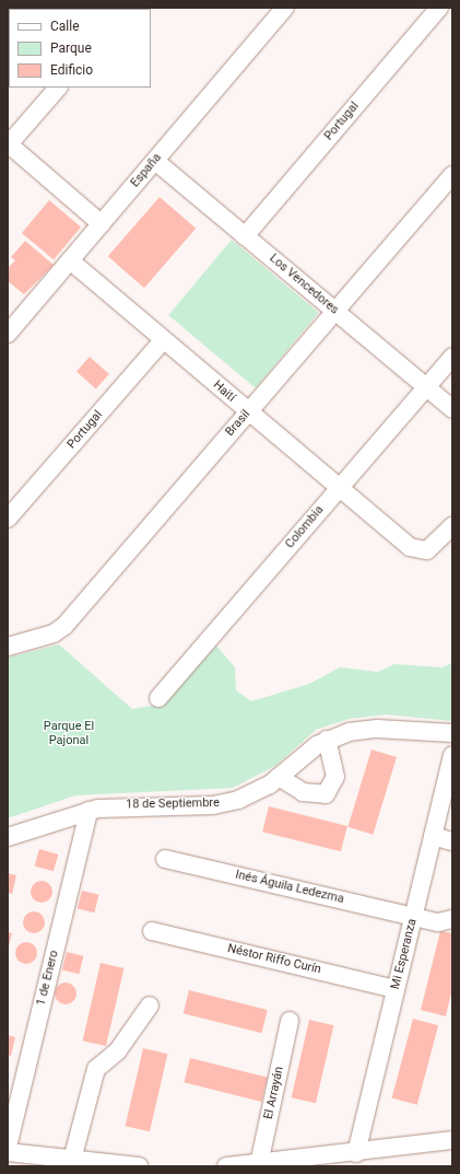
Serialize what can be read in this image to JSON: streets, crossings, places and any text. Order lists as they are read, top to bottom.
{
  "streets": {
    "street": [
      "Portugal",
      "España",
      "Los Vencedores",
      "Haití",
      "Brasil",
      "Colombia",
      "18 de Septiembre",
      "Inés Águila Ledezma",
      "Mi Esperanza",
      "Néstor Riffo Curín",
      "1 de Enero",
      "El Arrayán"
    ]
  },
  "crossings": [
    ["Portugal", "Los Vencedores"],
    ["Portugal", "Haití"],
    ["España", "Los Vencedores"],
    ["España", "Haití"],
    ["Los Vencedores", "Brasil"],
    ["Los Vencedores", "Colombia"],
    ["Haití", "Brasil"],
    ["Haití", "Colombia"],
    ["18 de Septiembre", "1 de Enero"],
    ["Inés Águila Ledezma", "Mi Esperanza"],
    ["Mi Esperanza", "Néstor Riffo Curín"]
  ],
  "parks": ["Parque El Pajonal"],
  "legend": ["Calle", "Parque", "Edificio"]
}
